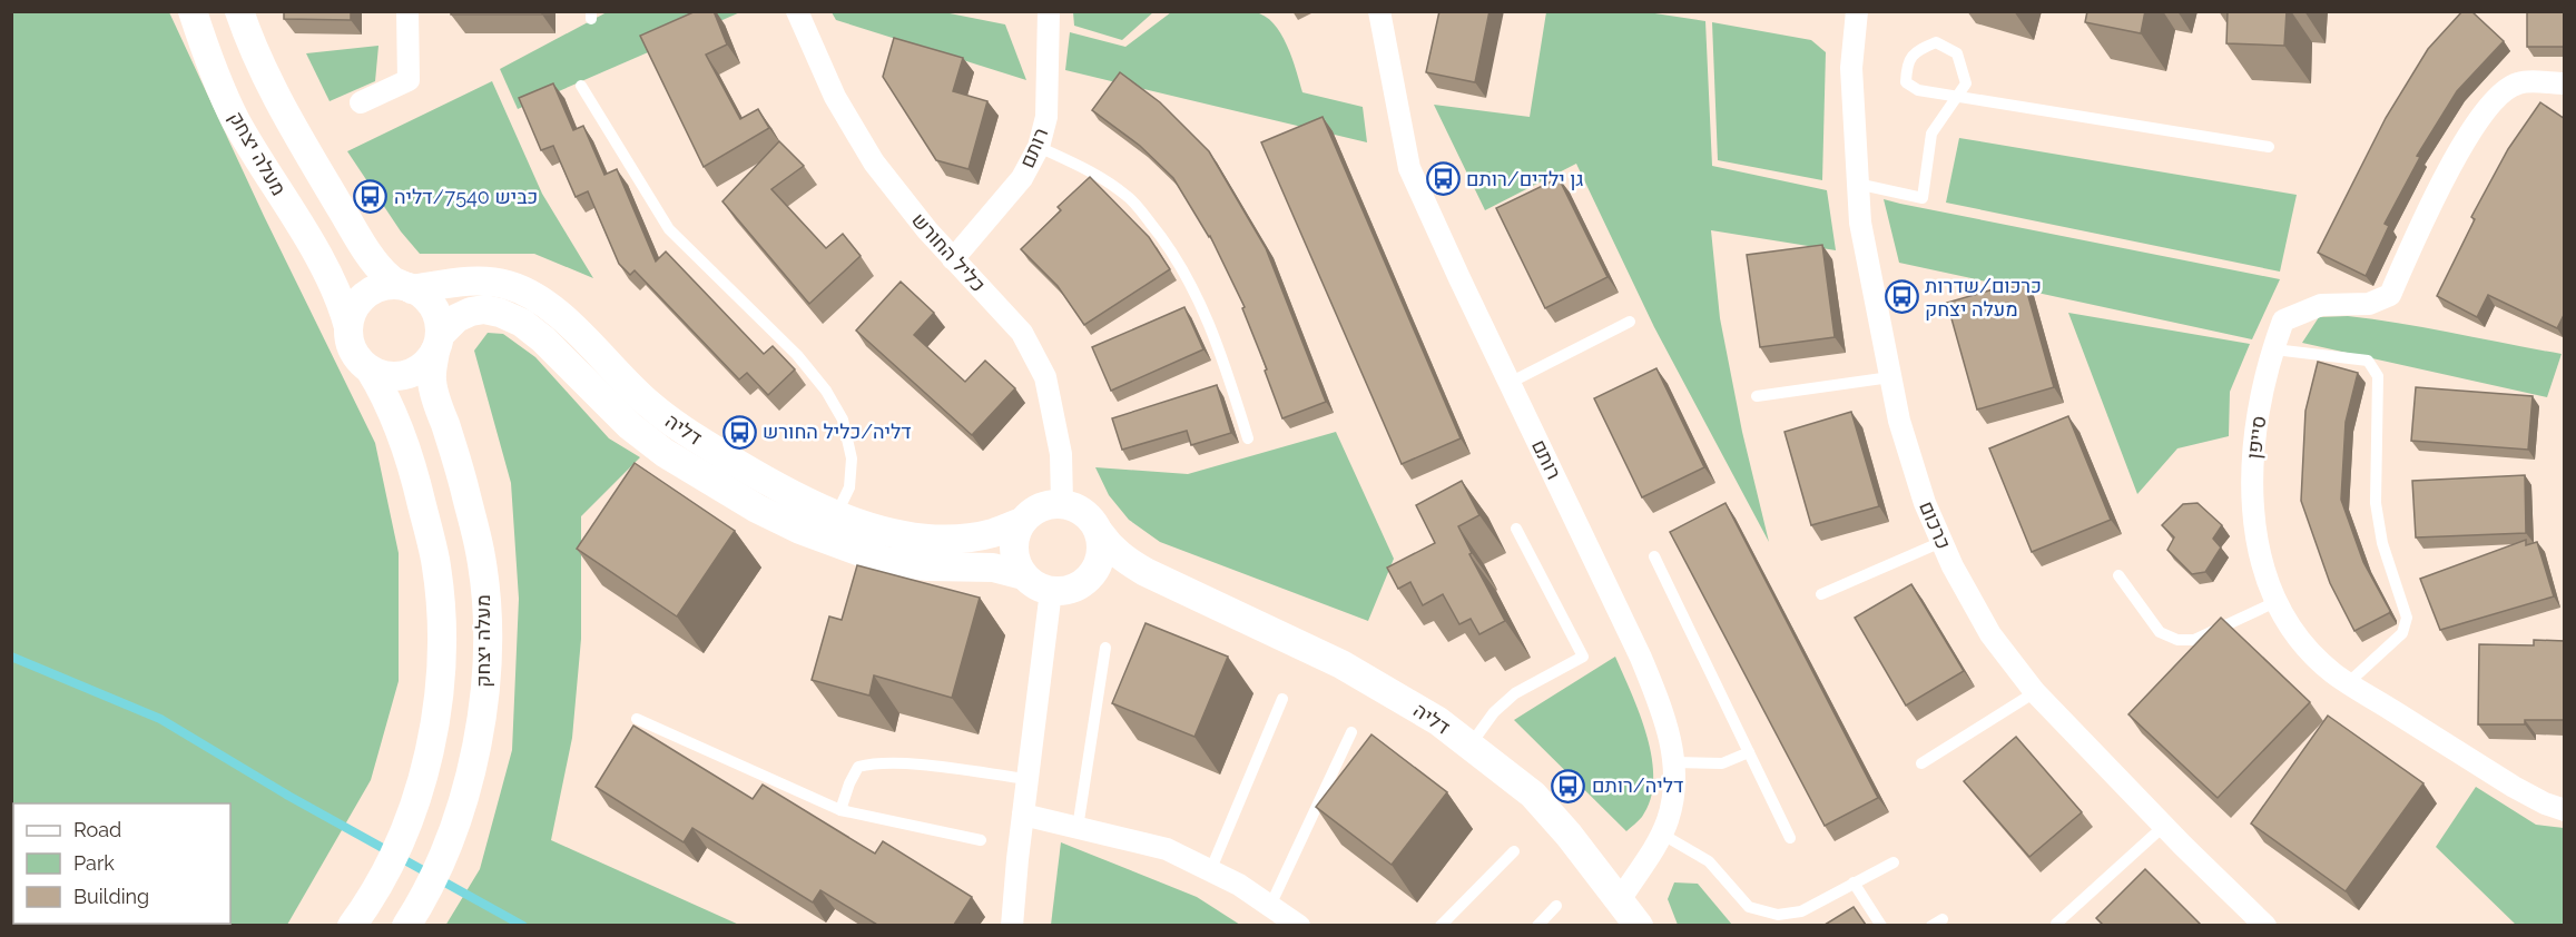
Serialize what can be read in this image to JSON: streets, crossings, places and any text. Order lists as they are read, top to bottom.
{
  "streets": {
    "street": [
      "רותם",
      "מעלה יצחק",
      "כליל החורש",
      "דליה",
      "סייפן",
      "כרכום"
    ]
  },
  "crossings": [
    ["רותם", "כליל החורש"],
    ["רותם", "דליה"],
    ["מעלה יצחק", "דליה"],
    ["כליל החורש", "דליה"]
  ],
  "places": {
    "bus stop": [
      "גן ילדים/רותם",
      "כביש 7540/דליה",
      "כרכום/שדרות מעלה יצחק",
      "דליה/כליל החורש",
      "דליה/רותם"
    ]
  },
  "legend": ["Road", "Park", "Building"]
}
